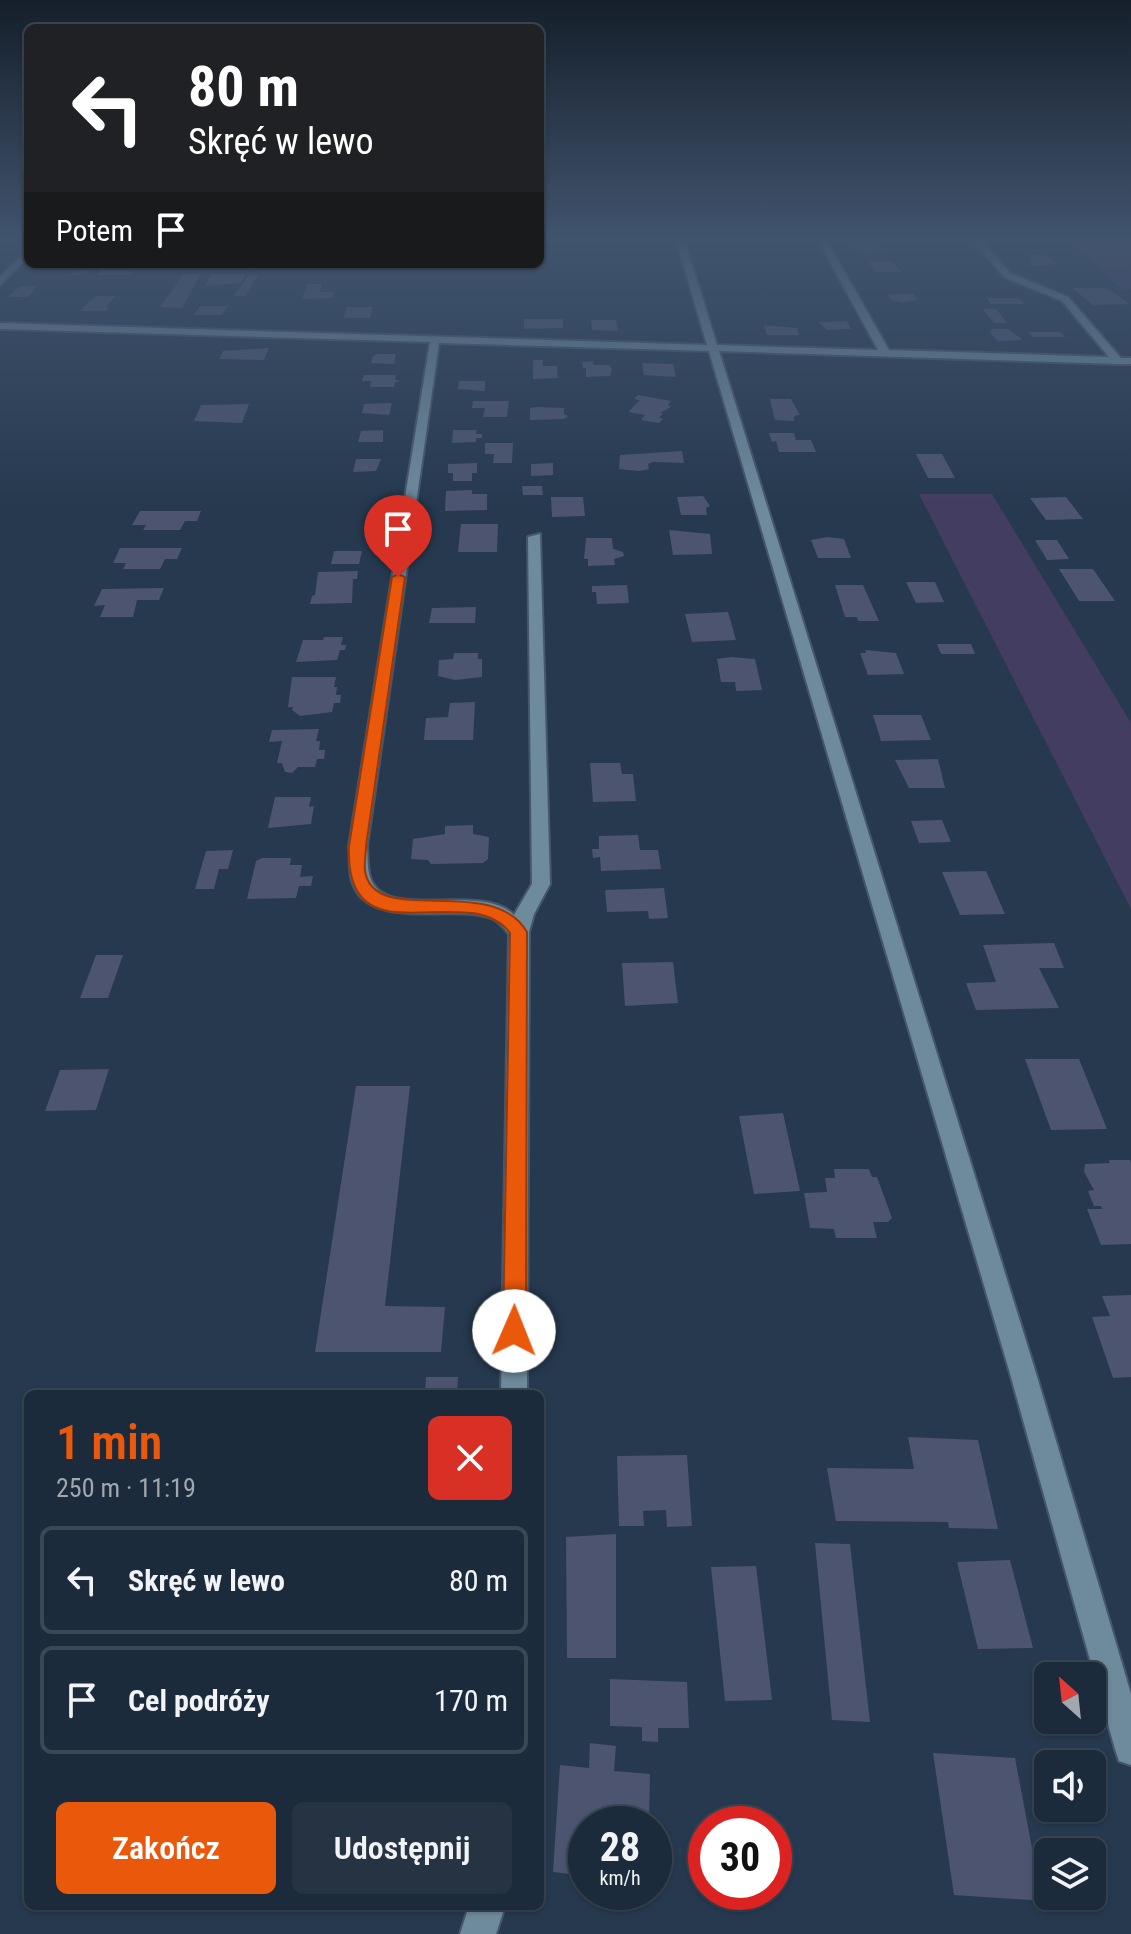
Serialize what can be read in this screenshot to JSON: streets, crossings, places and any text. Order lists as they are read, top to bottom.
{
  "north": "top left",
  "page": {
    "turn": ["80 m", "Skręć w lewo"],
    "then": "Potem",
    "heading": ["1 min", "250 m · 11:19"],
    "list": [
      {
        "name": "Skręć w lewo",
        "value": "80 m"
      },
      {
        "name": "Cel podróży",
        "value": "170 m"
      }
    ],
    "buttons": ["Zakończ", "Udostępnij"],
    "speed": "28 km/h",
    "limit": "30"
  }
}
